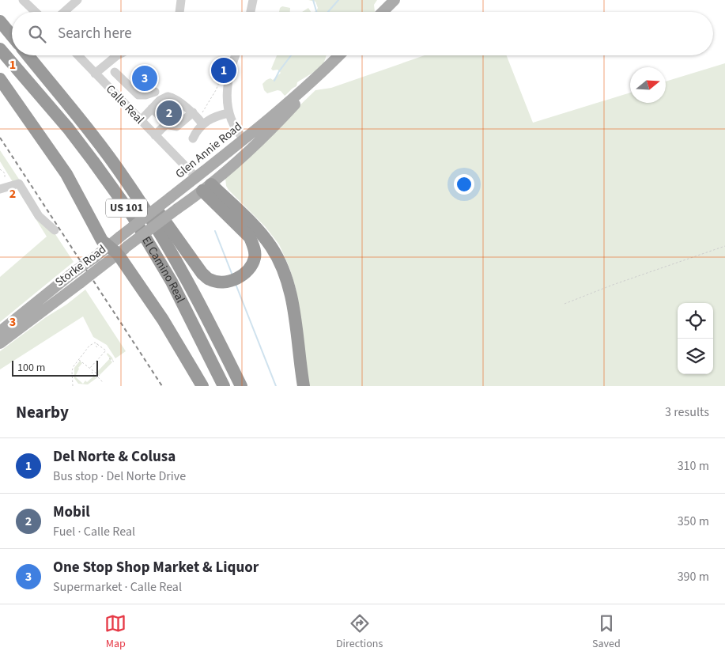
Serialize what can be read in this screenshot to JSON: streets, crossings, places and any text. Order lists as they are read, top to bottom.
{
  "streets": {
    "highway": ["US 101", "El Camino Real"],
    "main road": ["Glen Annie Road", "Storke Road"],
    "street": ["Calle Real"]
  },
  "crossings": [
    ["Calle Real", "Glen Annie Road"],
    ["Glen Annie Road", "Storke Road"]
  ],
  "scale_bar": "100 m",
  "north": "right",
  "page": {
    "search": "Search here",
    "pins": ["1", "3", "2"],
    "scale": "100 m",
    "heading": ["Nearby", "3 results"],
    "list": [
      {
        "mark": "1",
        "name": "Del Norte & Colusa",
        "note": "Bus stop · Del Norte Drive",
        "value": "310 m"
      },
      {
        "mark": "2",
        "name": "Mobil",
        "note": "Fuel · Calle Real",
        "value": "350 m"
      },
      {
        "mark": "3",
        "name": "One Stop Shop Market & Liquor",
        "note": "Supermarket · Calle Real",
        "value": "390 m"
      }
    ],
    "nav": ["Map", "Directions", "Saved"]
  },
  "grid": {
    "rows": ["1", "2", "3"]
  }
}
